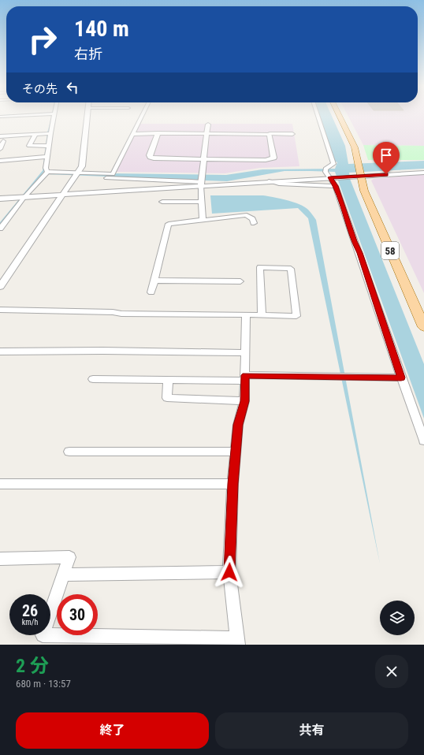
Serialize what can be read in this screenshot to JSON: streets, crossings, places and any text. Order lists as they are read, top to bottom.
{
  "streets": {
    "main road": ["58"]
  },
  "page": {
    "turn": ["140 m", "右折"],
    "then": "その先",
    "speed": "26 km/h",
    "limit": "30",
    "heading": ["2 分", "680 m · 13:57"],
    "buttons": ["終了", "共有"]
  }
}
